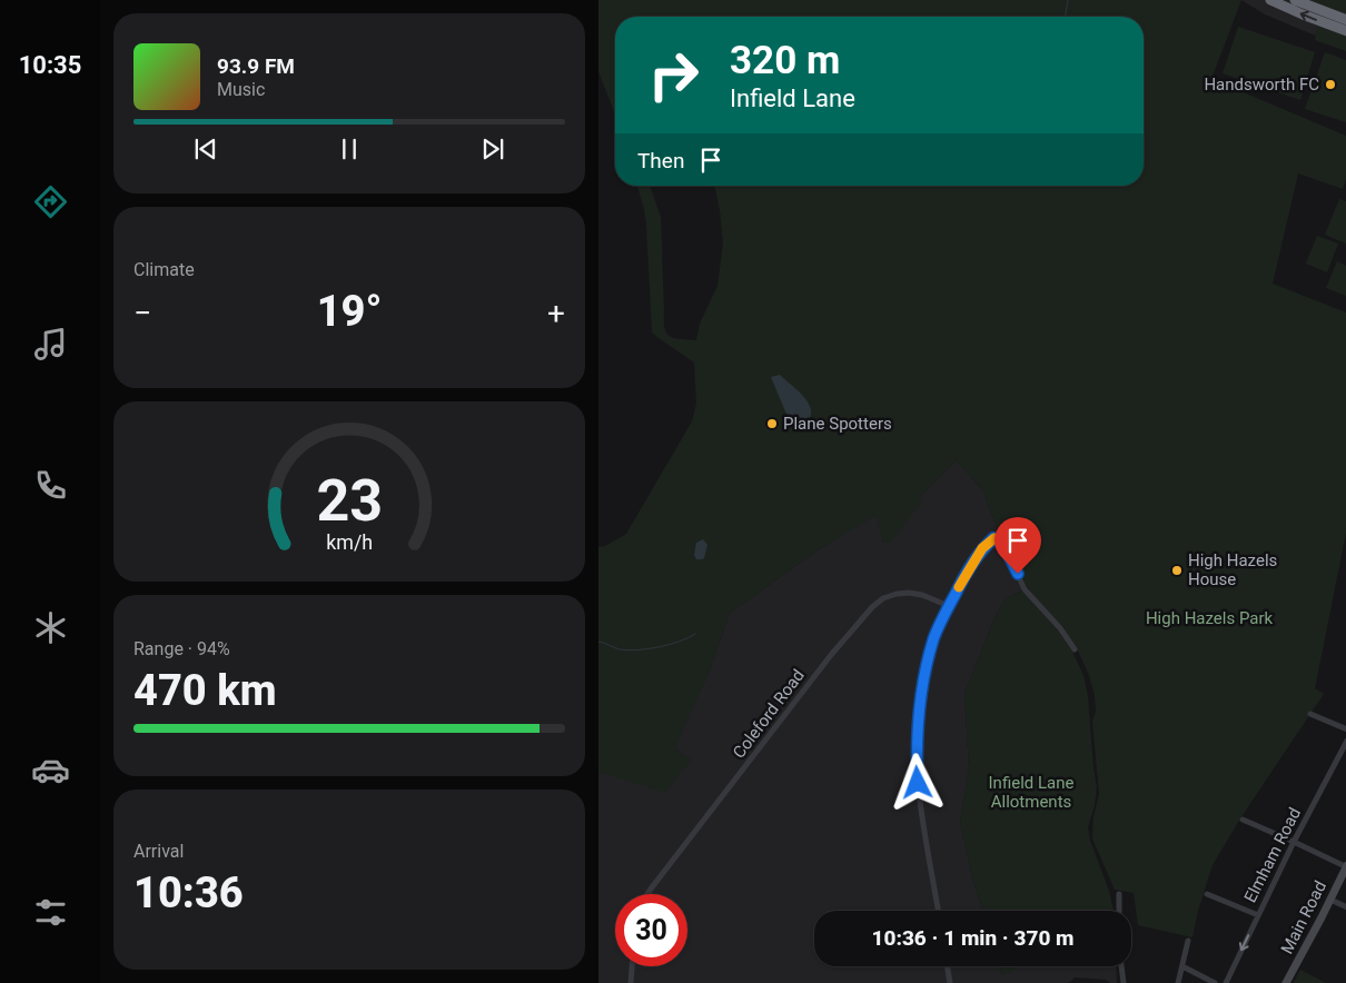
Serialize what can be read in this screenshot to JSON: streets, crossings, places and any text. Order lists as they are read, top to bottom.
{
  "streets": {
    "main road": ["Main Road"],
    "street": ["Coleford Road", "Elmham Road"]
  },
  "parks": ["High Hazels Park", "Infield Lane Allotments"],
  "places": ["Handsworth FC", "Plane Spotters", "High Hazels House"],
  "page": {
    "tabs": "10:35",
    "turn": ["320 m", "Infield Lane"],
    "song": ["93.9 FM", "Music"],
    "then": "Then",
    "tile": [
      "Climate",
      ["Range · 94%", "470 km"],
      ["Arrival", "10:36"]
    ],
    "heat": ["−", "19°", "+"],
    "limit": "30",
    "trip": "10:36 · 1 min · 370 m",
    "gauge": ["23", "km/h"]
  }
}
